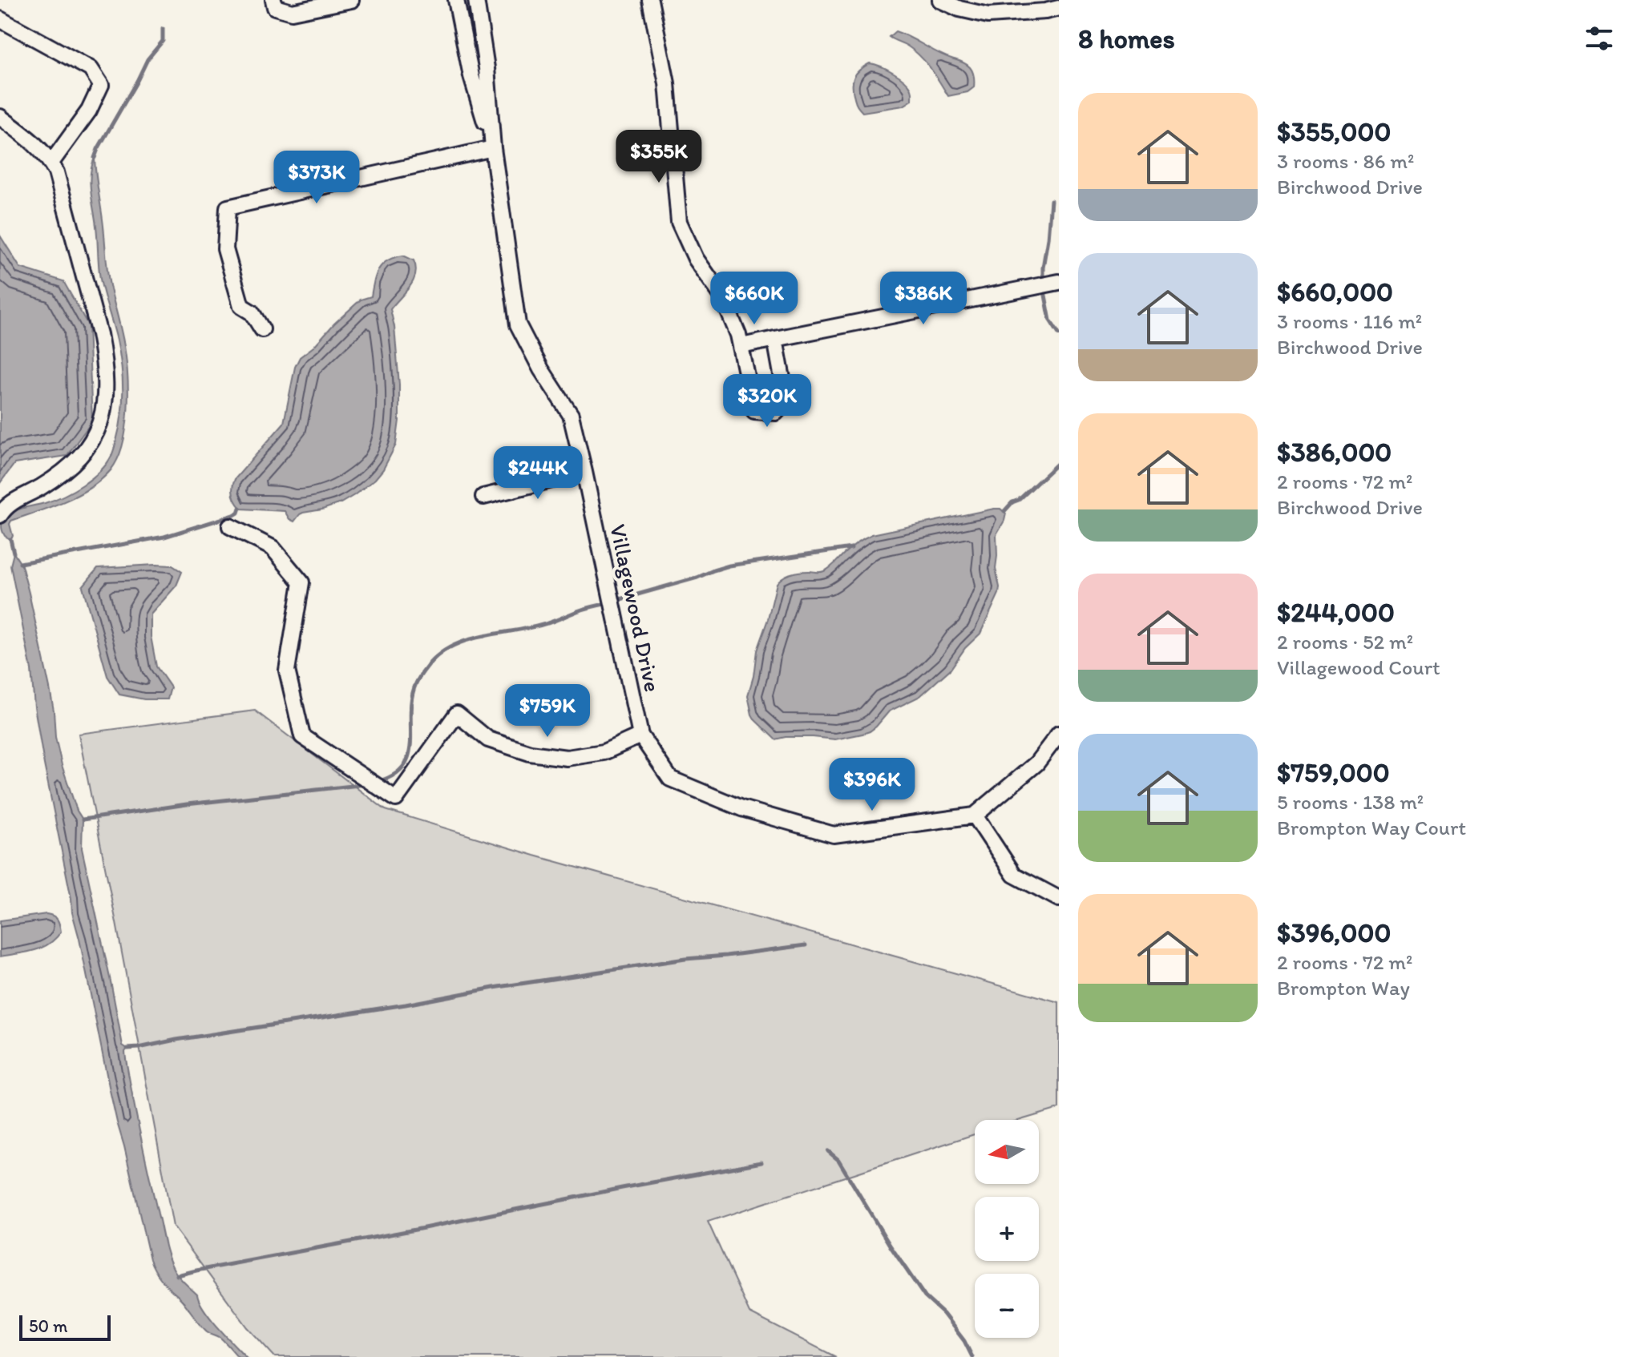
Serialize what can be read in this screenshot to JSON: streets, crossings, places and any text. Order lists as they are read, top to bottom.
{
  "streets": {
    "street": ["Villagewood Drive"]
  },
  "scale_bar": "50 m",
  "north": "left",
  "page": {
    "heading": "8 homes",
    "list": [
      {
        "name": "$355,000",
        "note": "3 rooms · 86 m² · Birchwood Drive"
      },
      {
        "name": "$660,000",
        "note": "3 rooms · 116 m² · Birchwood Drive"
      },
      {
        "name": "$386,000",
        "note": "2 rooms · 72 m² · Birchwood Drive"
      },
      {
        "name": "$244,000",
        "note": "2 rooms · 52 m² · Villagewood Court"
      },
      {
        "name": "$759,000",
        "note": "5 rooms · 138 m² · Brompton Way Court"
      },
      {
        "name": "$396,000",
        "note": "2 rooms · 72 m² · Brompton Way"
      }
    ],
    "price": [
      "$355K",
      "$373K",
      "$660K",
      "$386K",
      "$320K",
      "$244K",
      "$759K",
      "$396K"
    ],
    "map_buttons": ["+", "−"],
    "scale": "50 m"
  }
}
